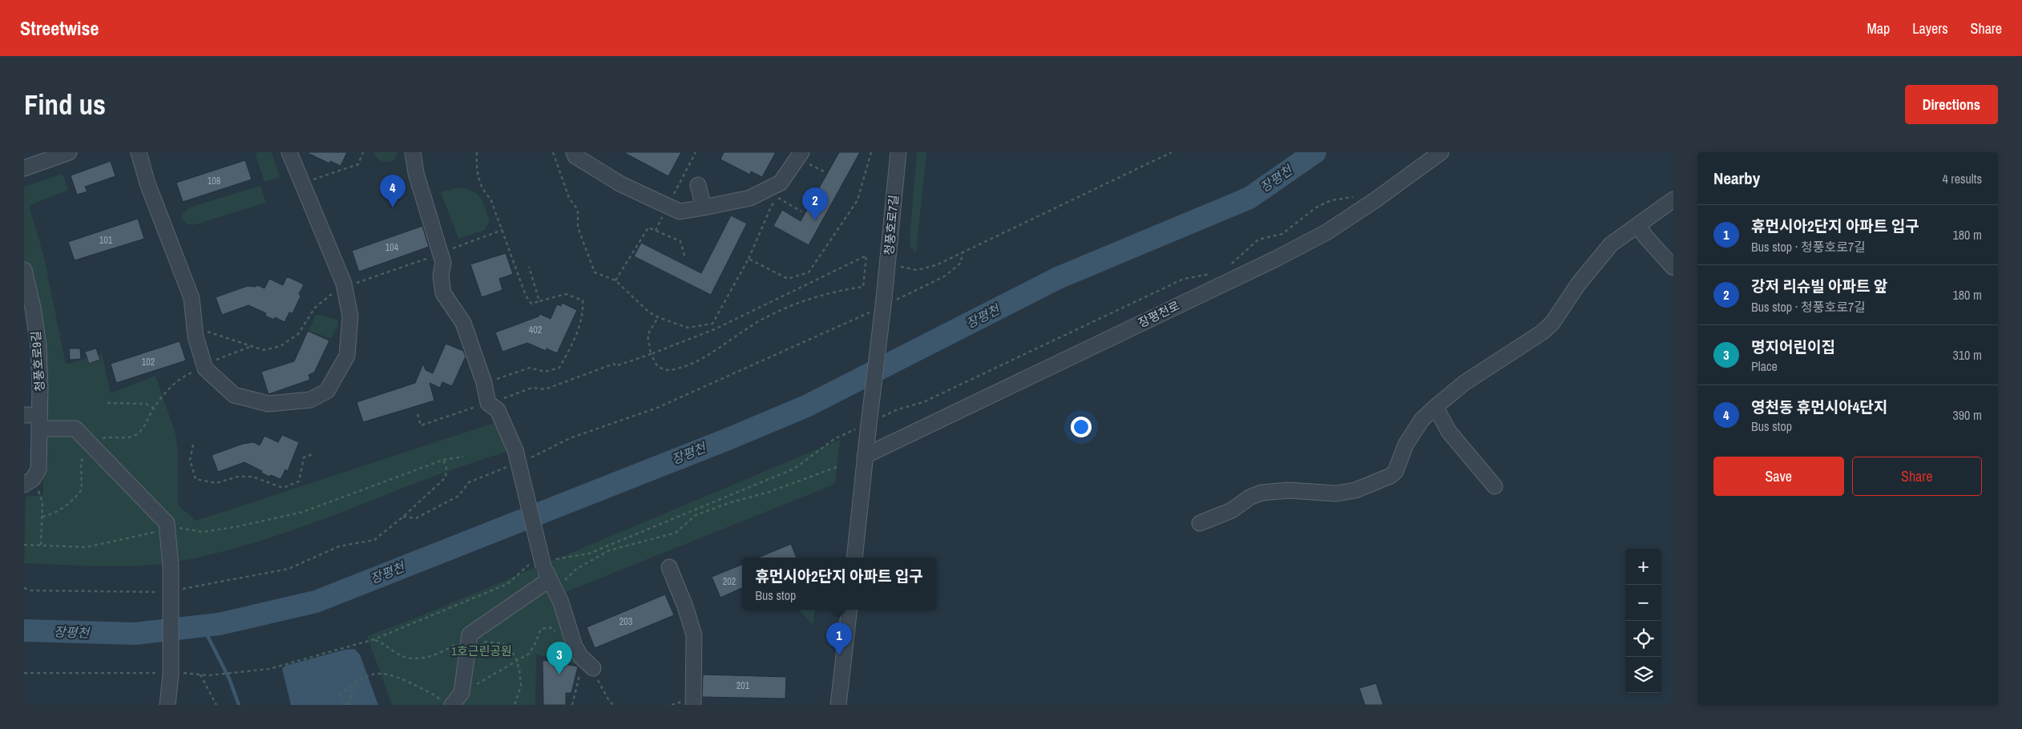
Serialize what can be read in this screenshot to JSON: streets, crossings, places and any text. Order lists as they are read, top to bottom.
{
  "streets": {
    "street": ["청풍호로7길", "장평천로", "청풍호로9길"]
  },
  "water": ["장평천"],
  "parks": ["1호근린공원"],
  "house_numbers": [
    "108",
    "101",
    "104",
    "402",
    "102",
    "202",
    "203",
    "201"
  ],
  "page": {
    "header": "Streetwise",
    "nav": ["Map", "Layers", "Share"],
    "buttons": [
      "Directions",
      ["Save", "Share"]
    ],
    "title": "Find us",
    "heading": ["Nearby", "4 results"],
    "pins": [
      "4",
      "2",
      "1",
      "3"
    ],
    "list": [
      {
        "mark": "1",
        "name": "휴먼시아2단지 아파트 입구",
        "note": "Bus stop · 청풍호로7길",
        "value": "180 m"
      },
      {
        "mark": "2",
        "name": "강저 리슈빌 아파트 앞",
        "note": "Bus stop · 청풍호로7길",
        "value": "180 m"
      },
      {
        "mark": "3",
        "name": "명지어린이집",
        "note": "Place",
        "value": "310 m"
      },
      {
        "mark": "4",
        "name": "영천동 휴먼시아4단지",
        "note": "Bus stop",
        "value": "390 m"
      }
    ],
    "map_buttons": ["+", "−"],
    "popup": ["휴먼시아2단지 아파트 입구", "Bus stop"]
  }
}
